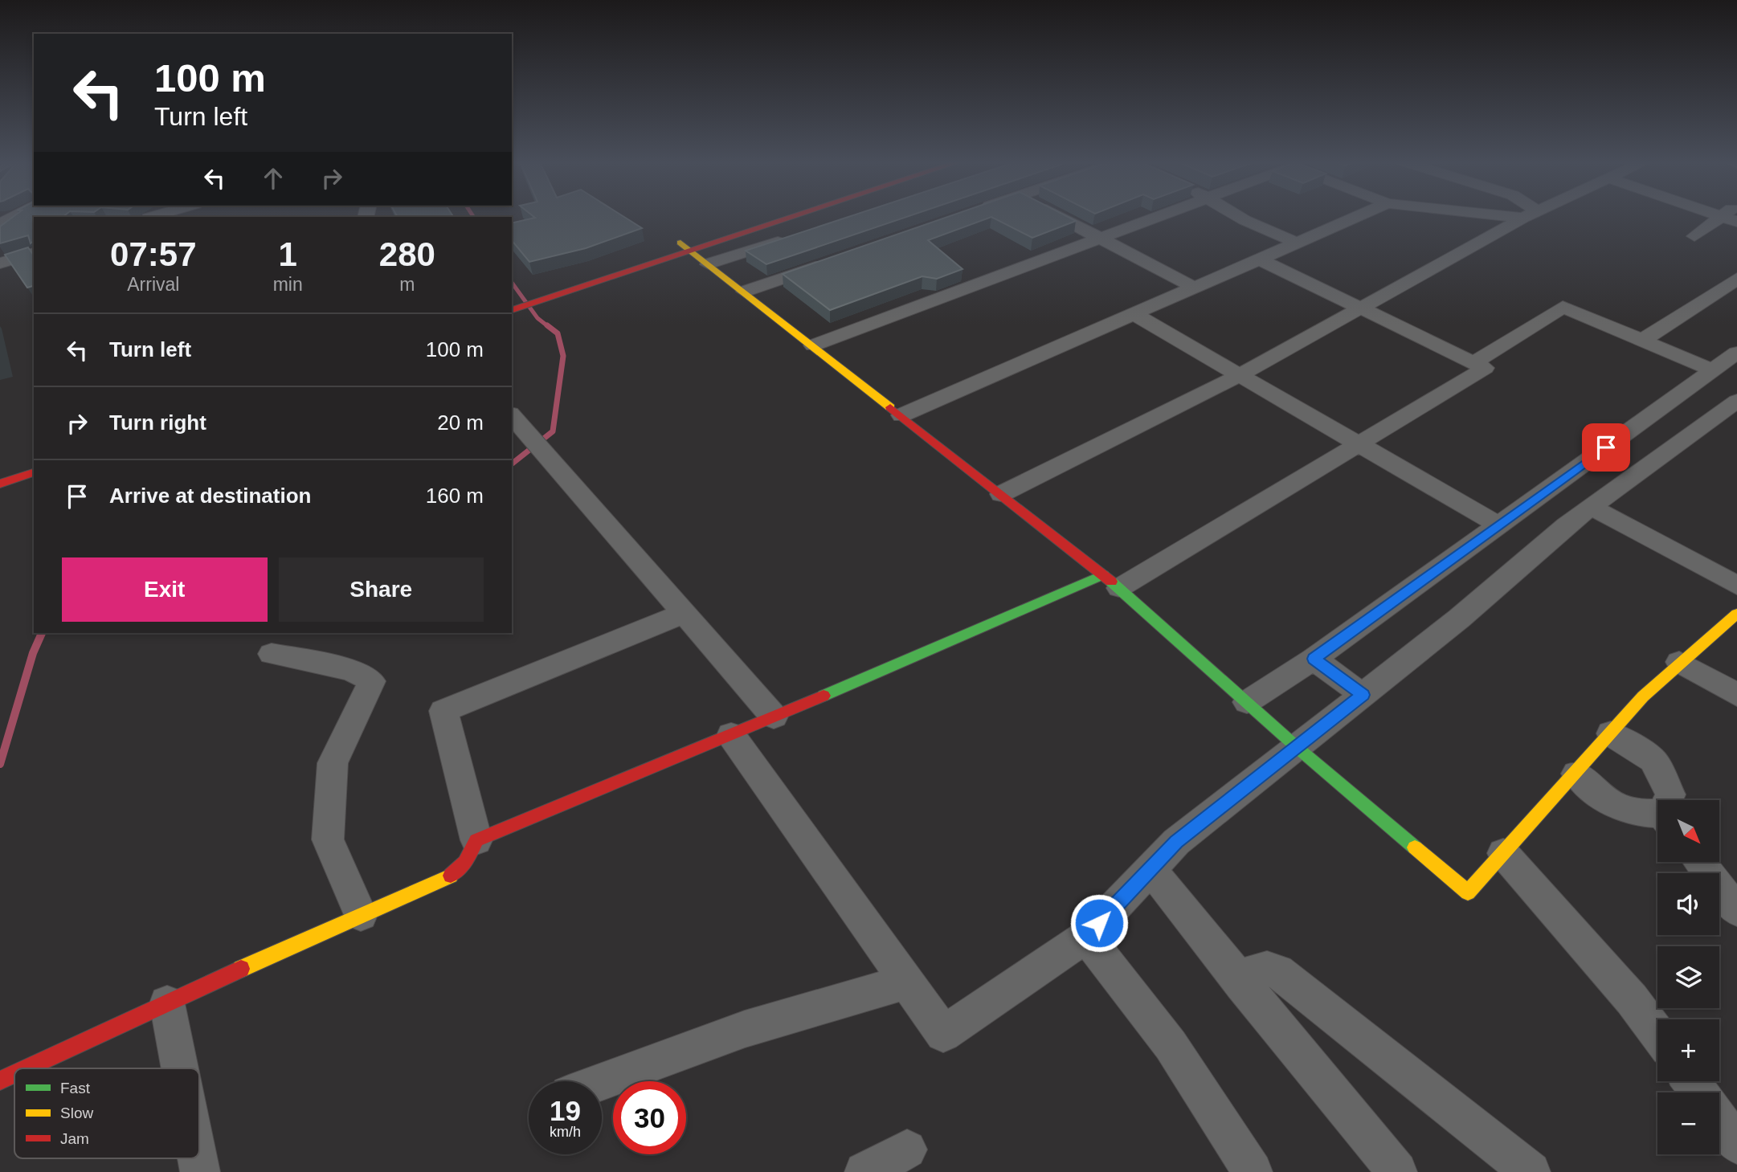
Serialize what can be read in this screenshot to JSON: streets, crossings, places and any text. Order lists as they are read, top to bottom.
{
  "legend": ["Fast", "Slow", "Jam"],
  "north": "bottom right",
  "page": {
    "turn": ["100 m", "Turn left"],
    "eta": [
      "07:57",
      "Arrival",
      "1",
      "min",
      "280",
      "m"
    ],
    "list": [
      {
        "name": "Turn left",
        "value": "100 m"
      },
      {
        "name": "Turn right",
        "value": "20 m"
      },
      {
        "name": "Arrive at destination",
        "value": "160 m"
      }
    ],
    "buttons": ["Exit", "Share"],
    "map_buttons": ["+", "−"],
    "speed": "19 km/h",
    "limit": "30"
  }
}
